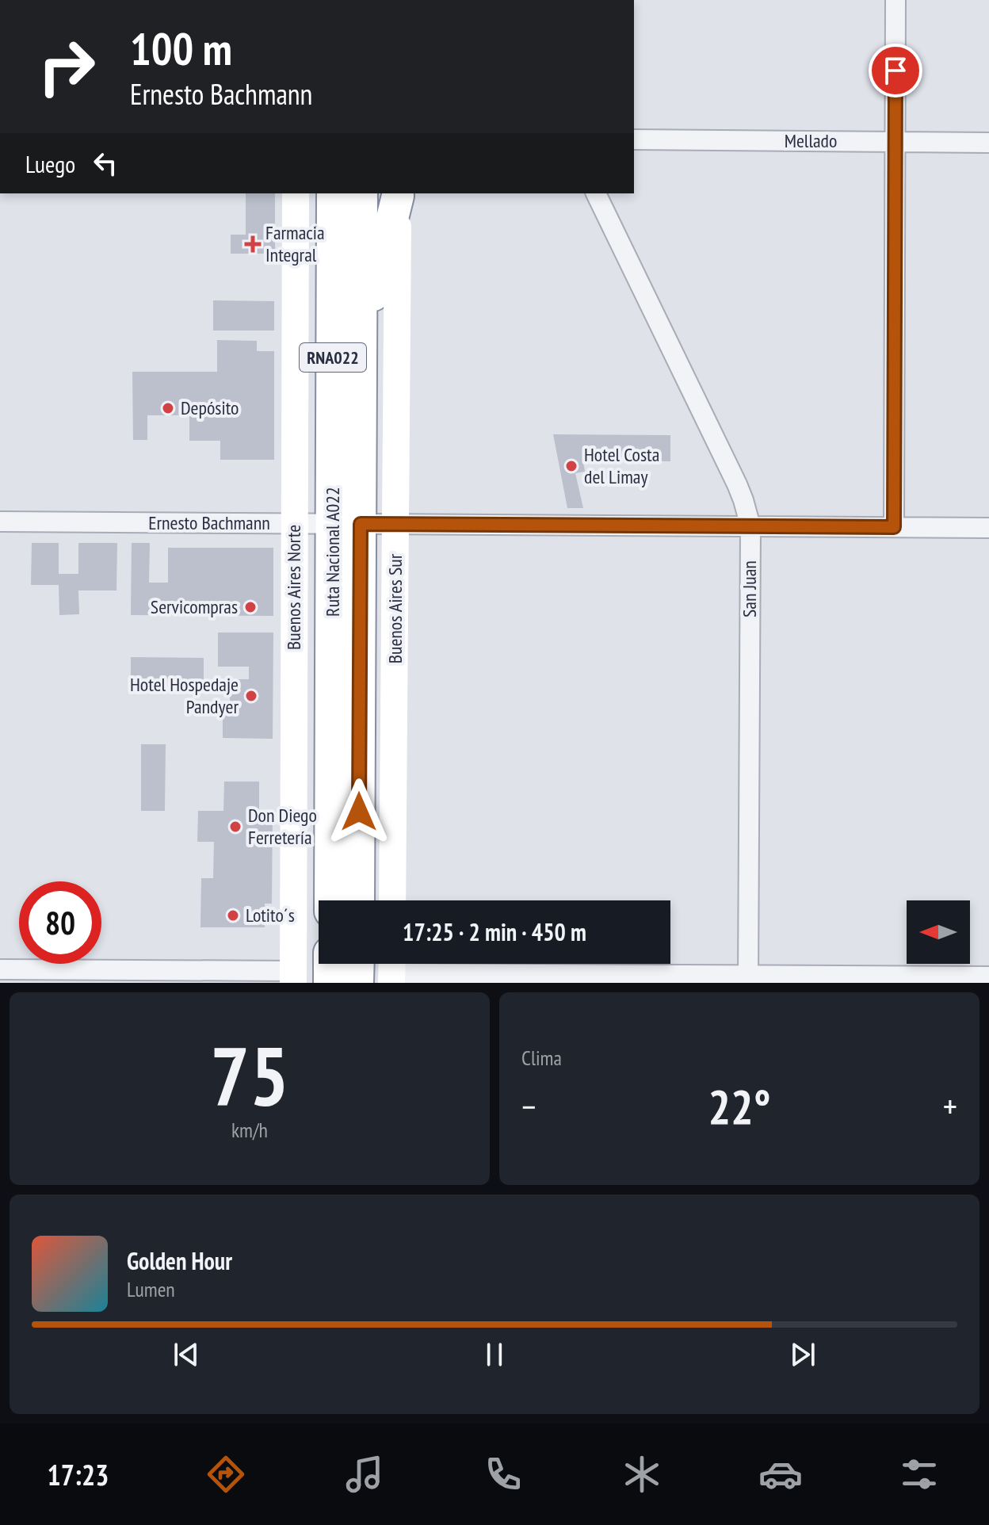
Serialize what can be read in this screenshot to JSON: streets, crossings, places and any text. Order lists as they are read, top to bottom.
{
  "streets": {
    "highway": ["RNA022", "Ruta Nacional A022"],
    "main road": ["Buenos Aires Norte", "Buenos Aires Sur"],
    "street": ["Mellado", "Ernesto Bachmann", "San Juan"]
  },
  "crossings": [
    ["Ernesto Bachmann", "Ruta Nacional A022"],
    ["Ernesto Bachmann", "Buenos Aires Norte"],
    ["Ernesto Bachmann", "San Juan"],
    ["Ernesto Bachmann", "Buenos Aires Sur"]
  ],
  "places": {
    "health": ["Farmacia Integral"],
    "other": [
      "Depósito",
      "Hotel Costa del Limay",
      "Servicompras",
      "Hotel Hospedaje Pandyer",
      "Don Diego Ferretería",
      "Lotito´s"
    ]
  },
  "north": "left",
  "page": {
    "turn": ["100 m", "Ernesto Bachmann"],
    "then": "Luego",
    "limit": "80",
    "trip": "17:25 · 2 min · 450 m",
    "tile": [
      ["75", "km/h"],
      "Clima"
    ],
    "heat": ["−", "22°", "+"],
    "song": ["Golden Hour", "Lumen"],
    "tabs": "17:23"
  }
}
